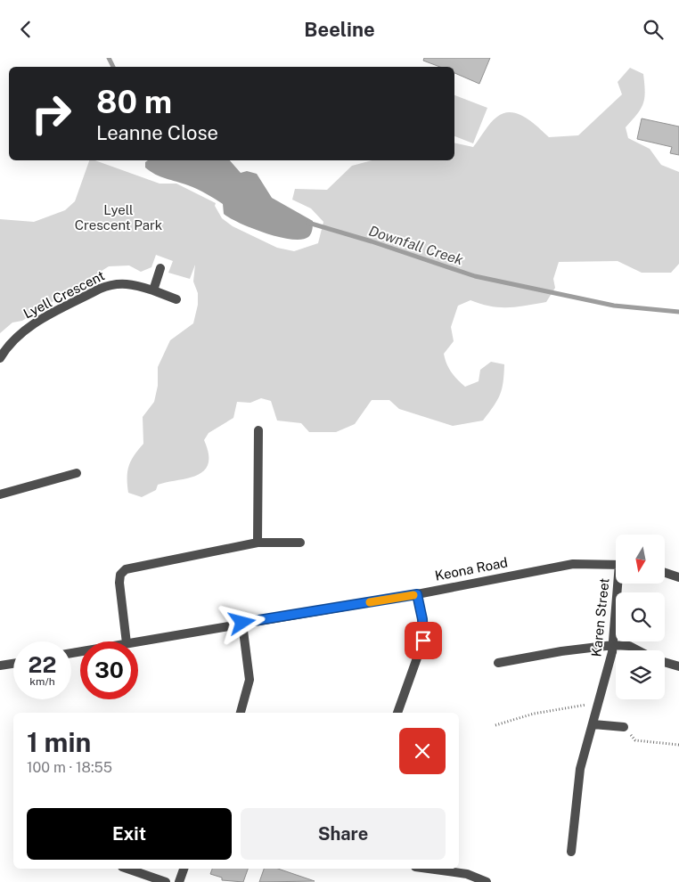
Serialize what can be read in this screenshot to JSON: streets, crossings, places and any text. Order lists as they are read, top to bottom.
{
  "streets": {
    "street": ["Lyell Crescent", "Keona Road", "Karen Street"]
  },
  "water": ["Downfall Creek"],
  "parks": ["Lyell Crescent Park"],
  "north": "bottom",
  "page": {
    "header": "Beeline",
    "turn": ["80 m", "Leanne Close"],
    "speed": "22 km/h",
    "limit": "30",
    "heading": ["1 min", "100 m · 18:55"],
    "buttons": ["Exit", "Share"]
  }
}
